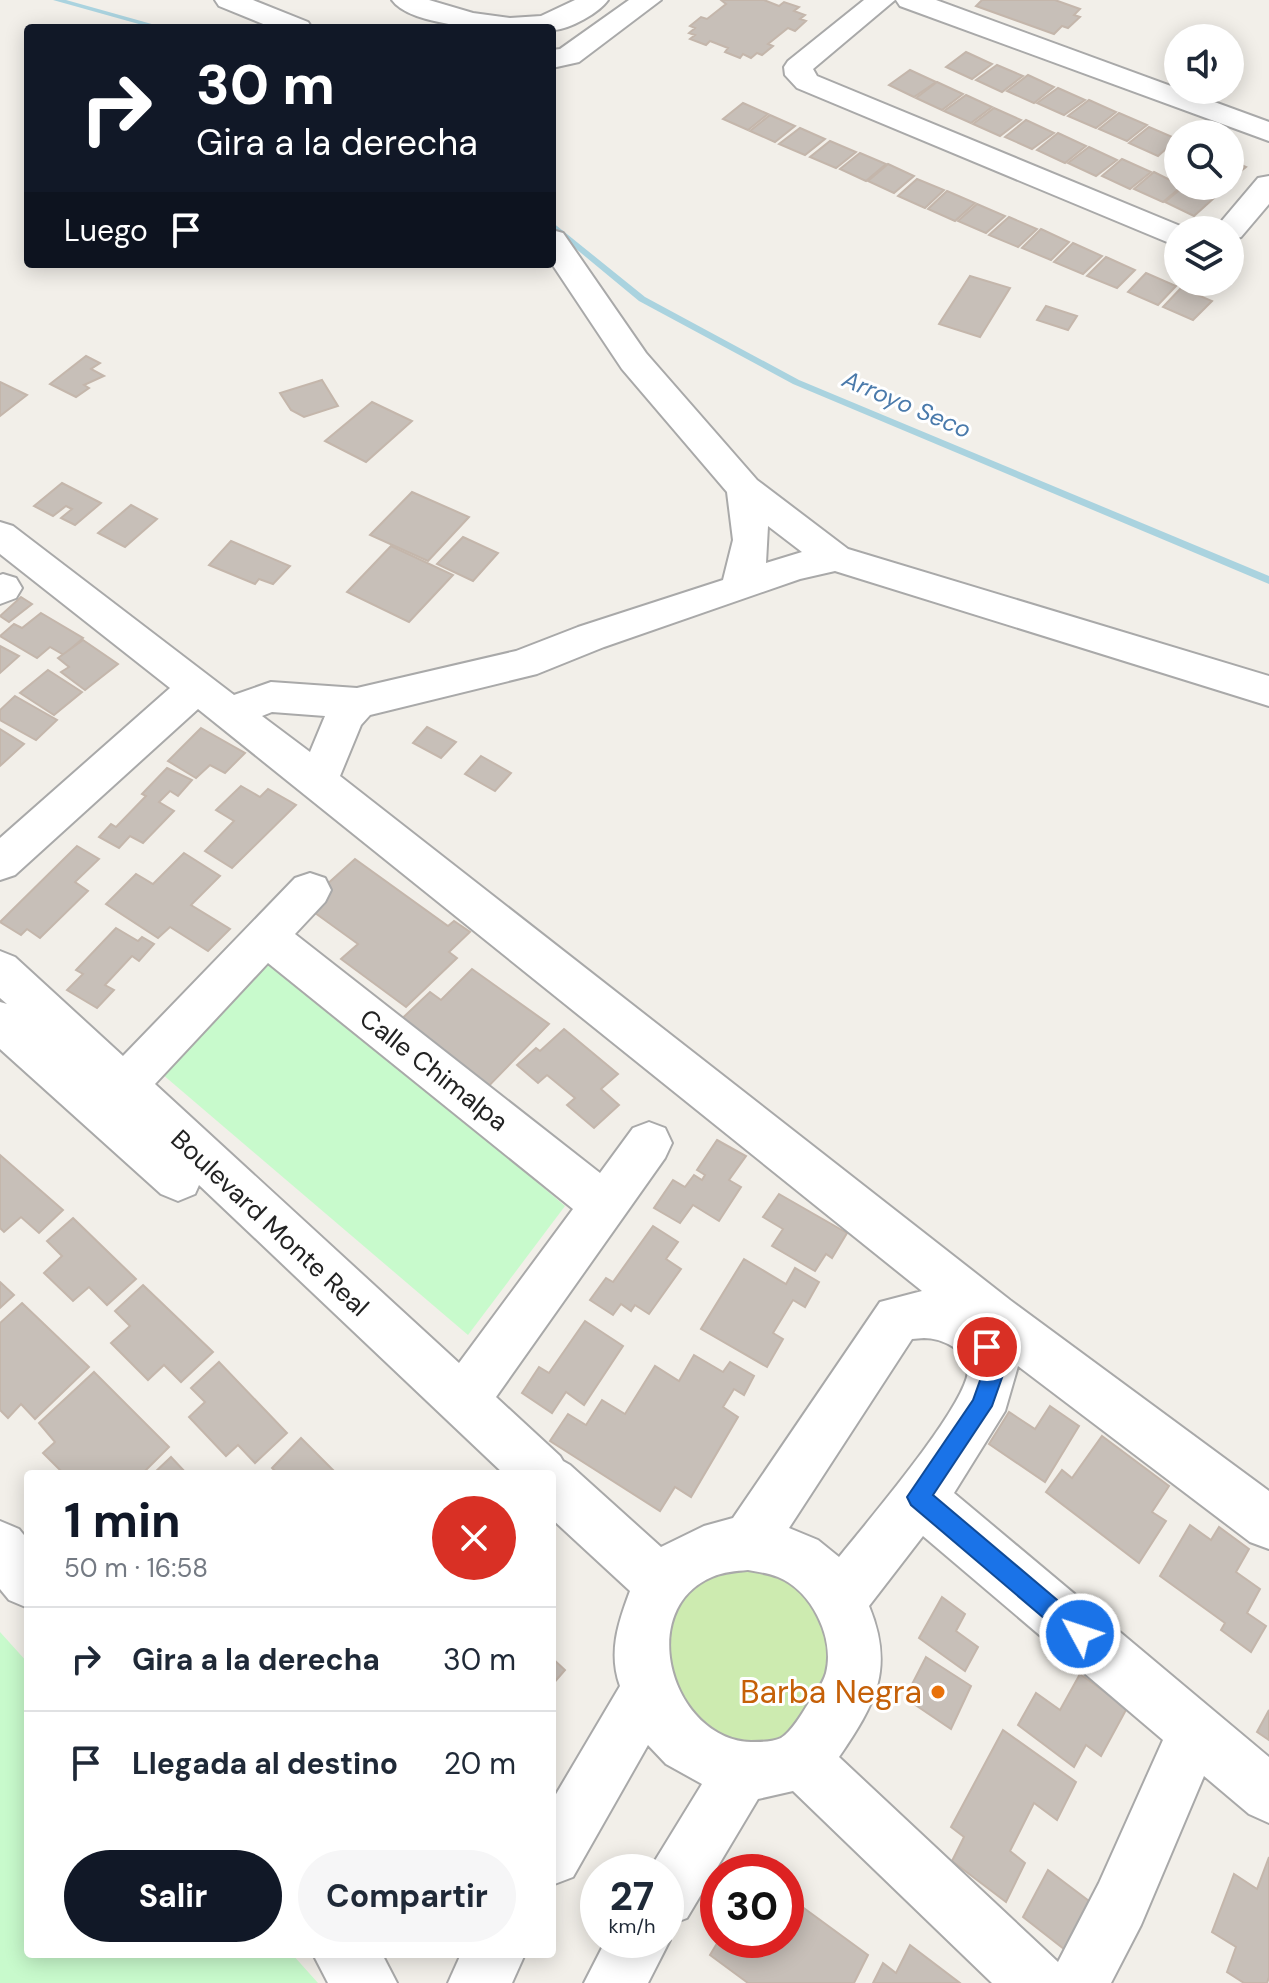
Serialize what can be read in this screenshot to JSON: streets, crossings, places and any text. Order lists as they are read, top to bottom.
{
  "streets": {
    "street": ["Calle Chimalpa", "Boulevard Monte Real"]
  },
  "water": ["Arroyo Seco"],
  "places": ["Barba Negra"],
  "page": {
    "turn": ["30 m", "Gira a la derecha"],
    "then": "Luego",
    "heading": ["1 min", "50 m · 16:58"],
    "list": [
      {
        "name": "Gira a la derecha",
        "value": "30 m"
      },
      {
        "name": "Llegada al destino",
        "value": "20 m"
      }
    ],
    "buttons": ["Salir", "Compartir"],
    "speed": "27 km/h",
    "limit": "30"
  }
}
